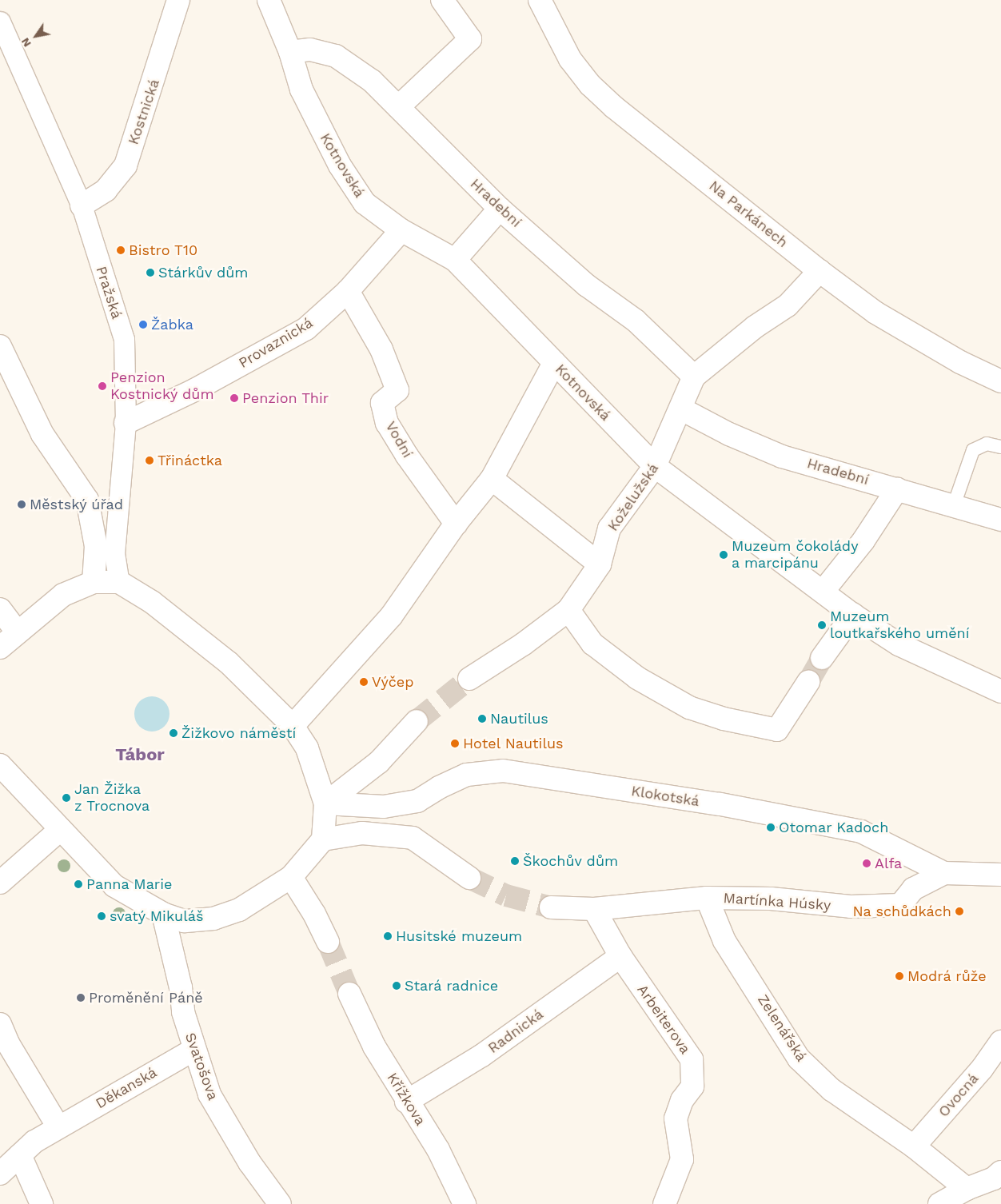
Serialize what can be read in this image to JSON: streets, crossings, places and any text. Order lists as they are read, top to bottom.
{
  "streets": {
    "street": [
      "Kostnická",
      "Kotnovská",
      "Hradební",
      "Na Parkánech",
      "Pražská",
      "Provaznická",
      "Vodní",
      "Koželužská",
      "Klokotská",
      "Martínka Húsky",
      "Arbeiterova",
      "Zelenářská",
      "Radnická",
      "Svatošova",
      "Děkanská",
      "Ovocná",
      "Křížkova"
    ]
  },
  "crossings": [
    ["Kostnická", "Pražská"],
    ["Kotnovská", "Hradební"],
    ["Kotnovská", "Provaznická"],
    ["Kotnovská", "Koželužská"],
    ["Hradební", "Koželužská"],
    ["Na Parkánech", "Koželužská"],
    ["Pražská", "Provaznická"],
    ["Provaznická", "Vodní"],
    ["Klokotská", "Martínka Húsky"],
    ["Martínka Húsky", "Arbeiterova"],
    ["Martínka Húsky", "Zelenářská"],
    ["Arbeiterova", "Radnická"],
    ["Zelenářská", "Ovocná"],
    ["Radnická", "Křížkova"],
    ["Svatošova", "Děkanská"]
  ],
  "districts": ["Tábor"],
  "places": [
    "Bistro T10",
    "Stárkův dům",
    "Žabka",
    "Penzion Kostnický dům",
    "Penzion Thir",
    "Třináctka",
    "Městský úřad",
    "Muzeum čokolády a marcipánu",
    "Muzeum loutkařského umění",
    "Výčep",
    "Nautilus",
    "Žižkovo náměstí",
    "Hotel Nautilus",
    "Jan Žižka z Trocnova",
    "Otomar Kadoch",
    "Škochův dům",
    "Alfa",
    "Panna Marie",
    "Na schůdkách",
    "svatý Mikuláš",
    "Husitské muzeum",
    "Modrá růže",
    "Stará radnice",
    "Proměnění Páně"
  ],
  "north": "bottom left"
}
